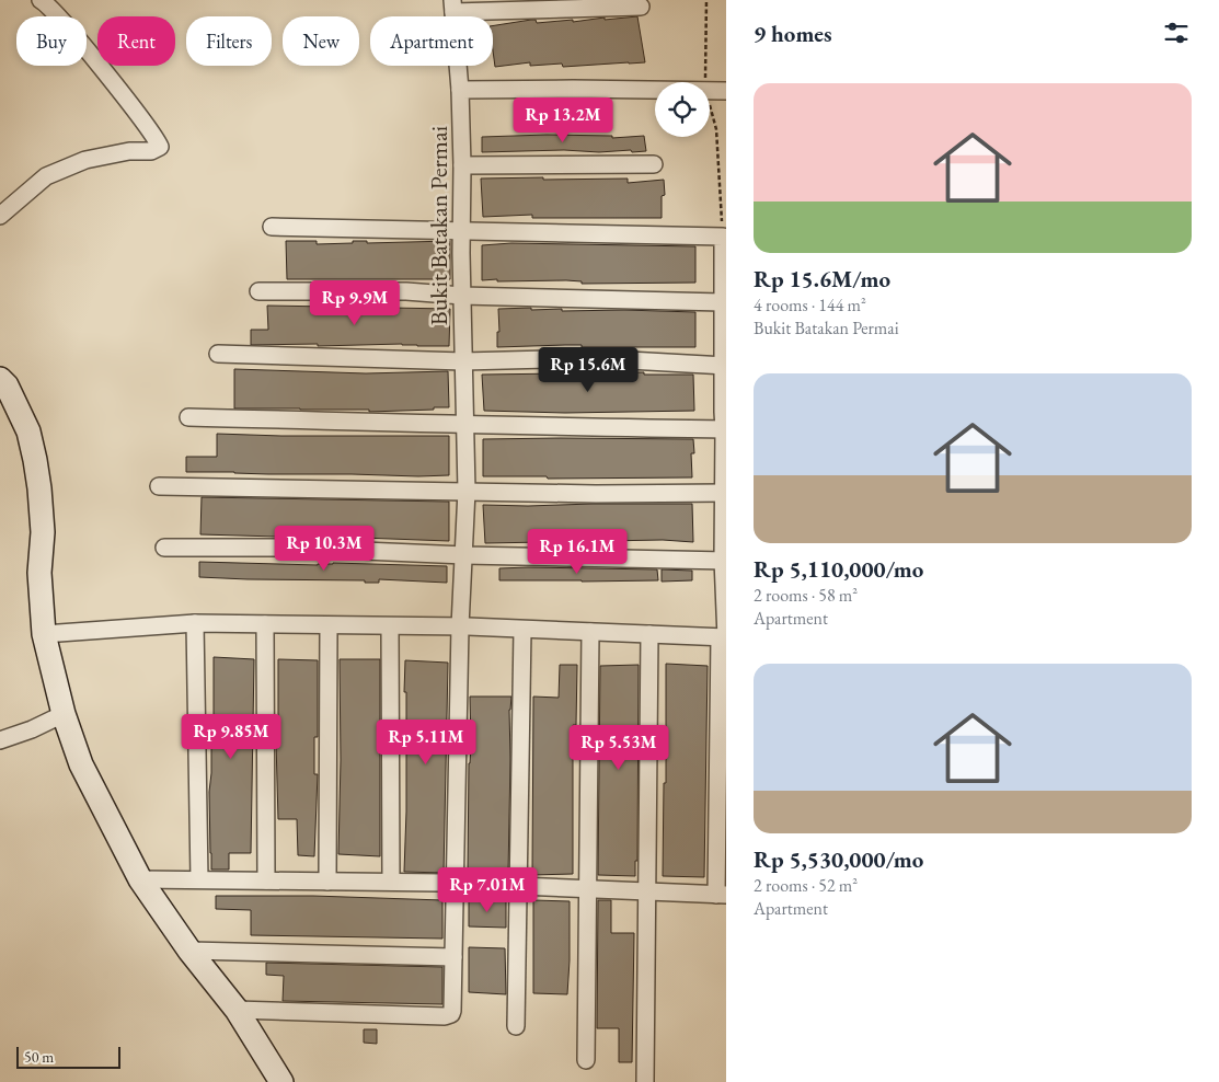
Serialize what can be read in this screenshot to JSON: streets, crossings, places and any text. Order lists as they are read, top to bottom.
{
  "streets": {
    "street": ["Bukit Batakan Permai"]
  },
  "scale_bar": "50 m",
  "page": {
    "heading": "9 homes",
    "chip": [
      "Buy",
      "Rent",
      "Filters",
      "New",
      "Apartment"
    ],
    "list": [
      {
        "name": "Rp 15.6M/mo",
        "note": "4 rooms · 144 m² · Bukit Batakan Permai"
      },
      {
        "name": "Rp 5,110,000/mo",
        "note": "2 rooms · 58 m² · Apartment"
      },
      {
        "name": "Rp 5,530,000/mo",
        "note": "2 rooms · 52 m² · Apartment"
      }
    ],
    "price": [
      "Rp 13.2M",
      "Rp 9.9M",
      "Rp 15.6M",
      "Rp 10.3M",
      "Rp 16.1M",
      "Rp 9.85M",
      "Rp 5.11M",
      "Rp 5.53M",
      "Rp 7.01M"
    ],
    "scale": "50 m"
  }
}
